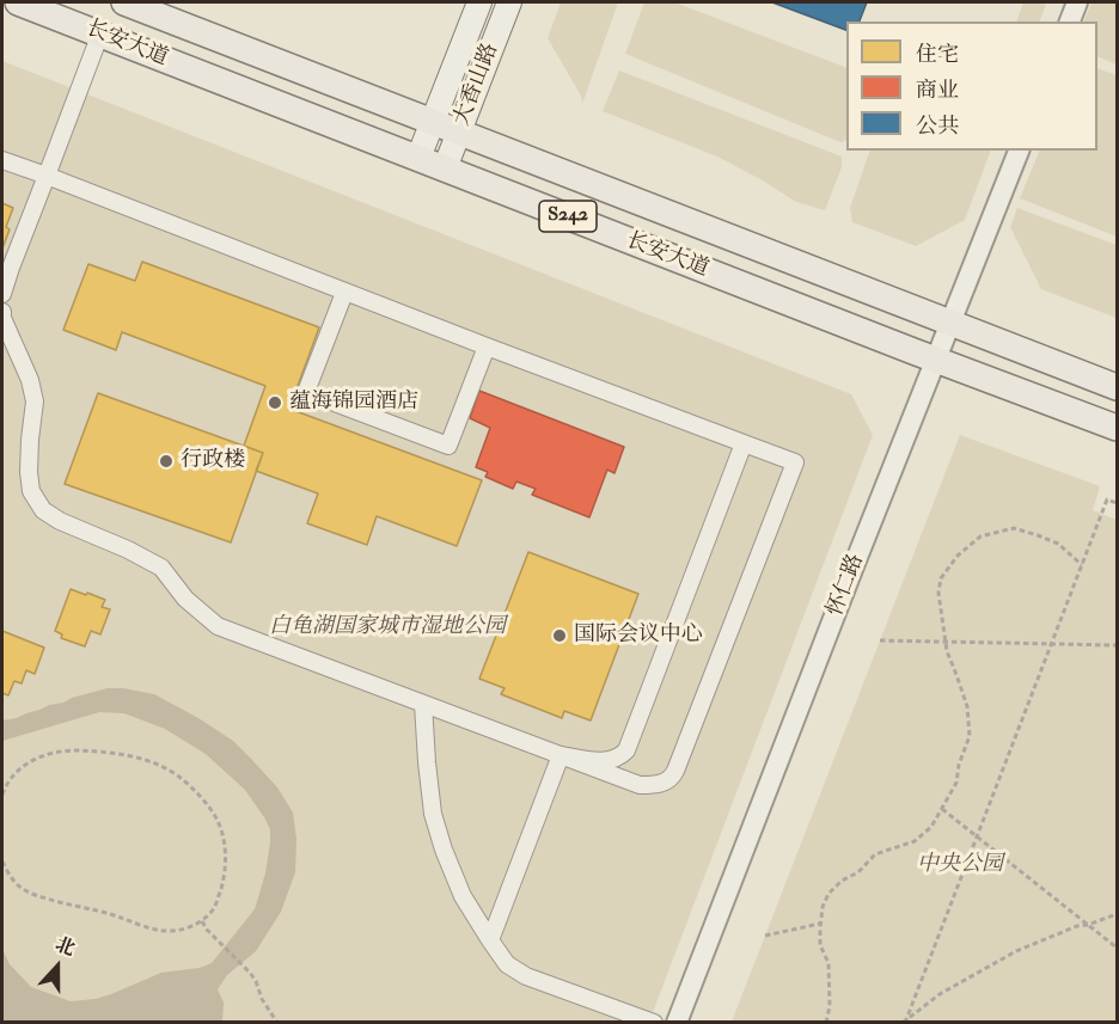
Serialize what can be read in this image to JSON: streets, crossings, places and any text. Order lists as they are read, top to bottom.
{
  "streets": {
    "main road": ["长安大道", "大香山路", "S242"],
    "street": ["怀仁路"]
  },
  "crossings": [
    ["长安大道", "大香山路"],
    ["长安大道", "怀仁路"]
  ],
  "parks": ["白龟湖国家城市湿地公园", "中央公园"],
  "places": ["蕴海锦园酒店", "行政楼", "国际会议中心"],
  "legend": ["住宅", "商业", "公共"],
  "north": "top"
}
